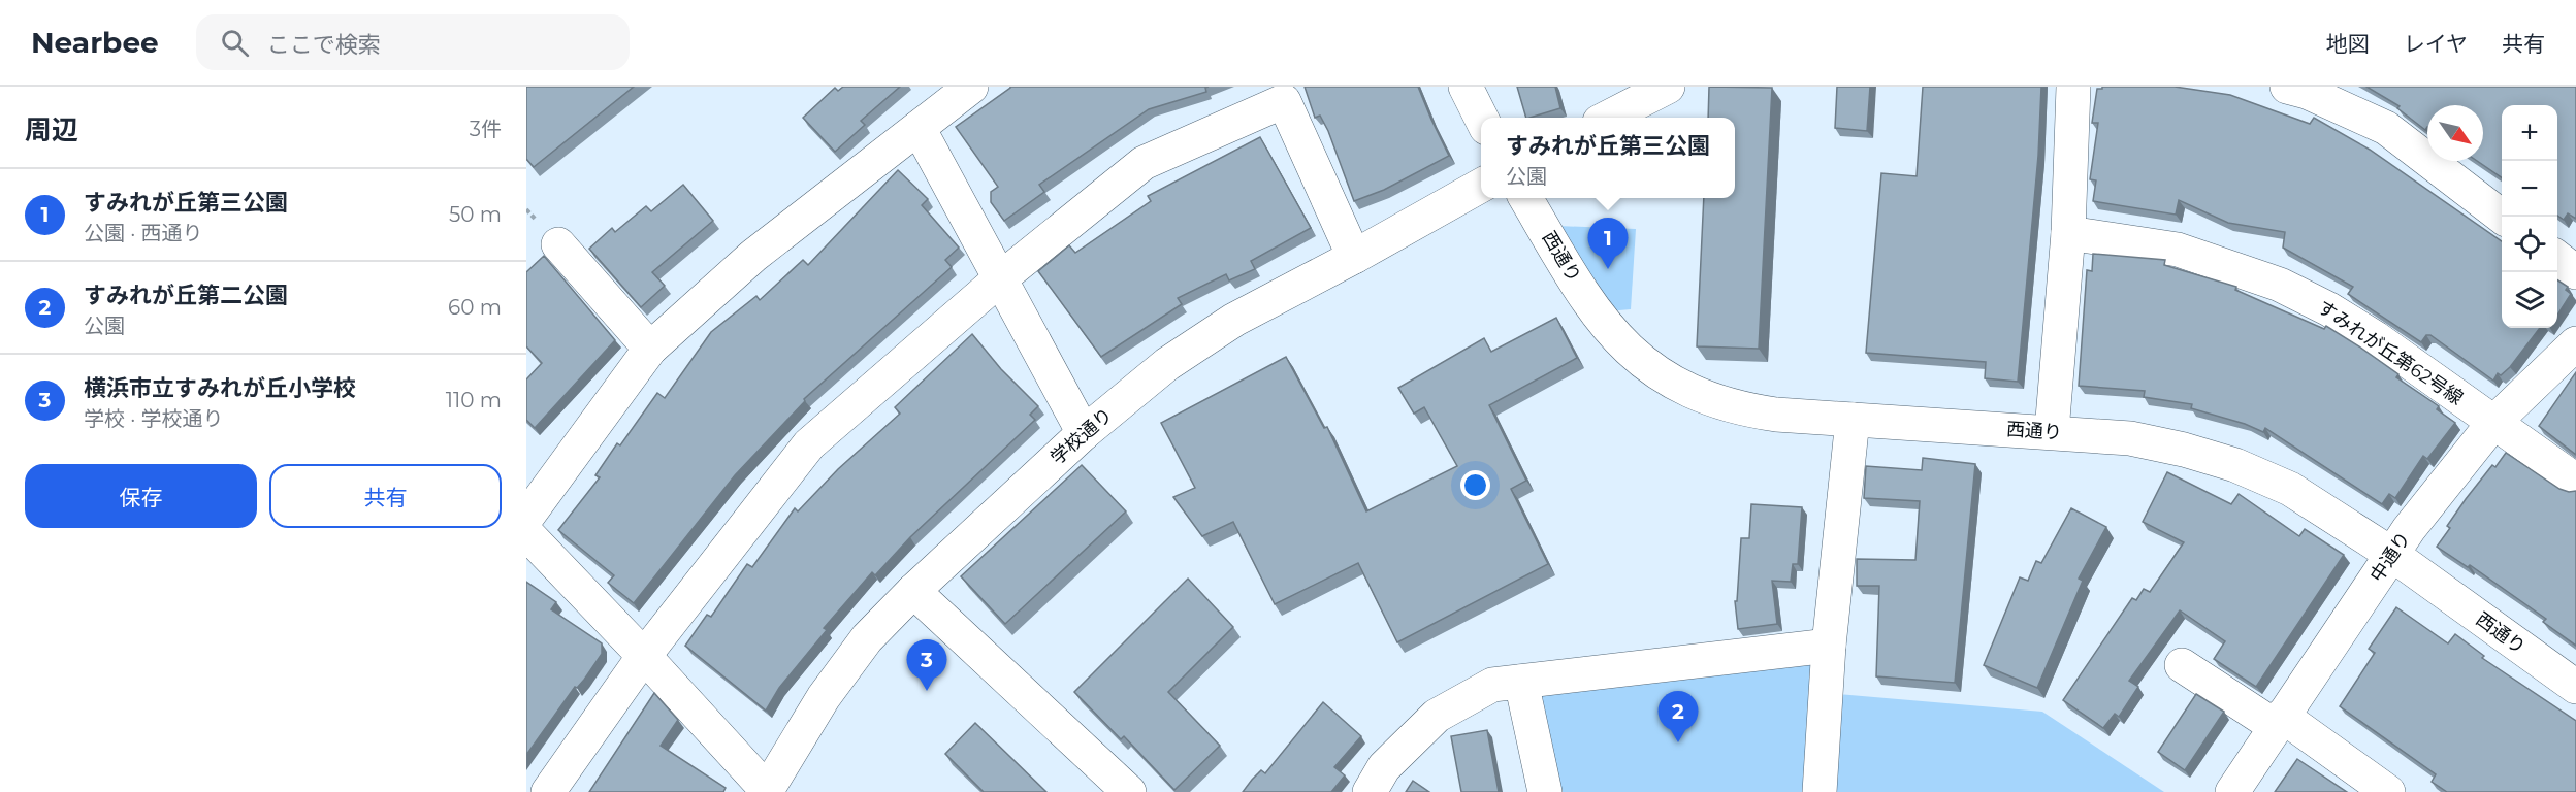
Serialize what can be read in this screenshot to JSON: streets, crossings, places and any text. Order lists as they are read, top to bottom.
{
  "streets": {
    "street": [
      "西通り",
      "すみれが丘第62号線",
      "学校通り",
      "中通り"
    ]
  },
  "crossings": [
    ["西通り", "中通り"],
    ["すみれが丘第62号線", "中通り"]
  ],
  "north": "bottom right",
  "page": {
    "header": "Nearbee",
    "search": "ここで検索",
    "nav": ["地図", "レイヤ", "共有"],
    "heading": ["周辺", "3件"],
    "map_buttons": ["+", "−"],
    "popup": ["すみれが丘第三公園", "公園"],
    "list": [
      {
        "mark": "1",
        "name": "すみれが丘第三公園",
        "note": "公園 · 西通り",
        "value": "50 m"
      },
      {
        "mark": "2",
        "name": "すみれが丘第二公園",
        "note": "公園",
        "value": "60 m"
      },
      {
        "mark": "3",
        "name": "横浜市立すみれが丘小学校",
        "note": "学校 · 学校通り",
        "value": "110 m"
      }
    ],
    "pins": ["1", "3", "2"],
    "buttons": ["保存", "共有"]
  }
}
